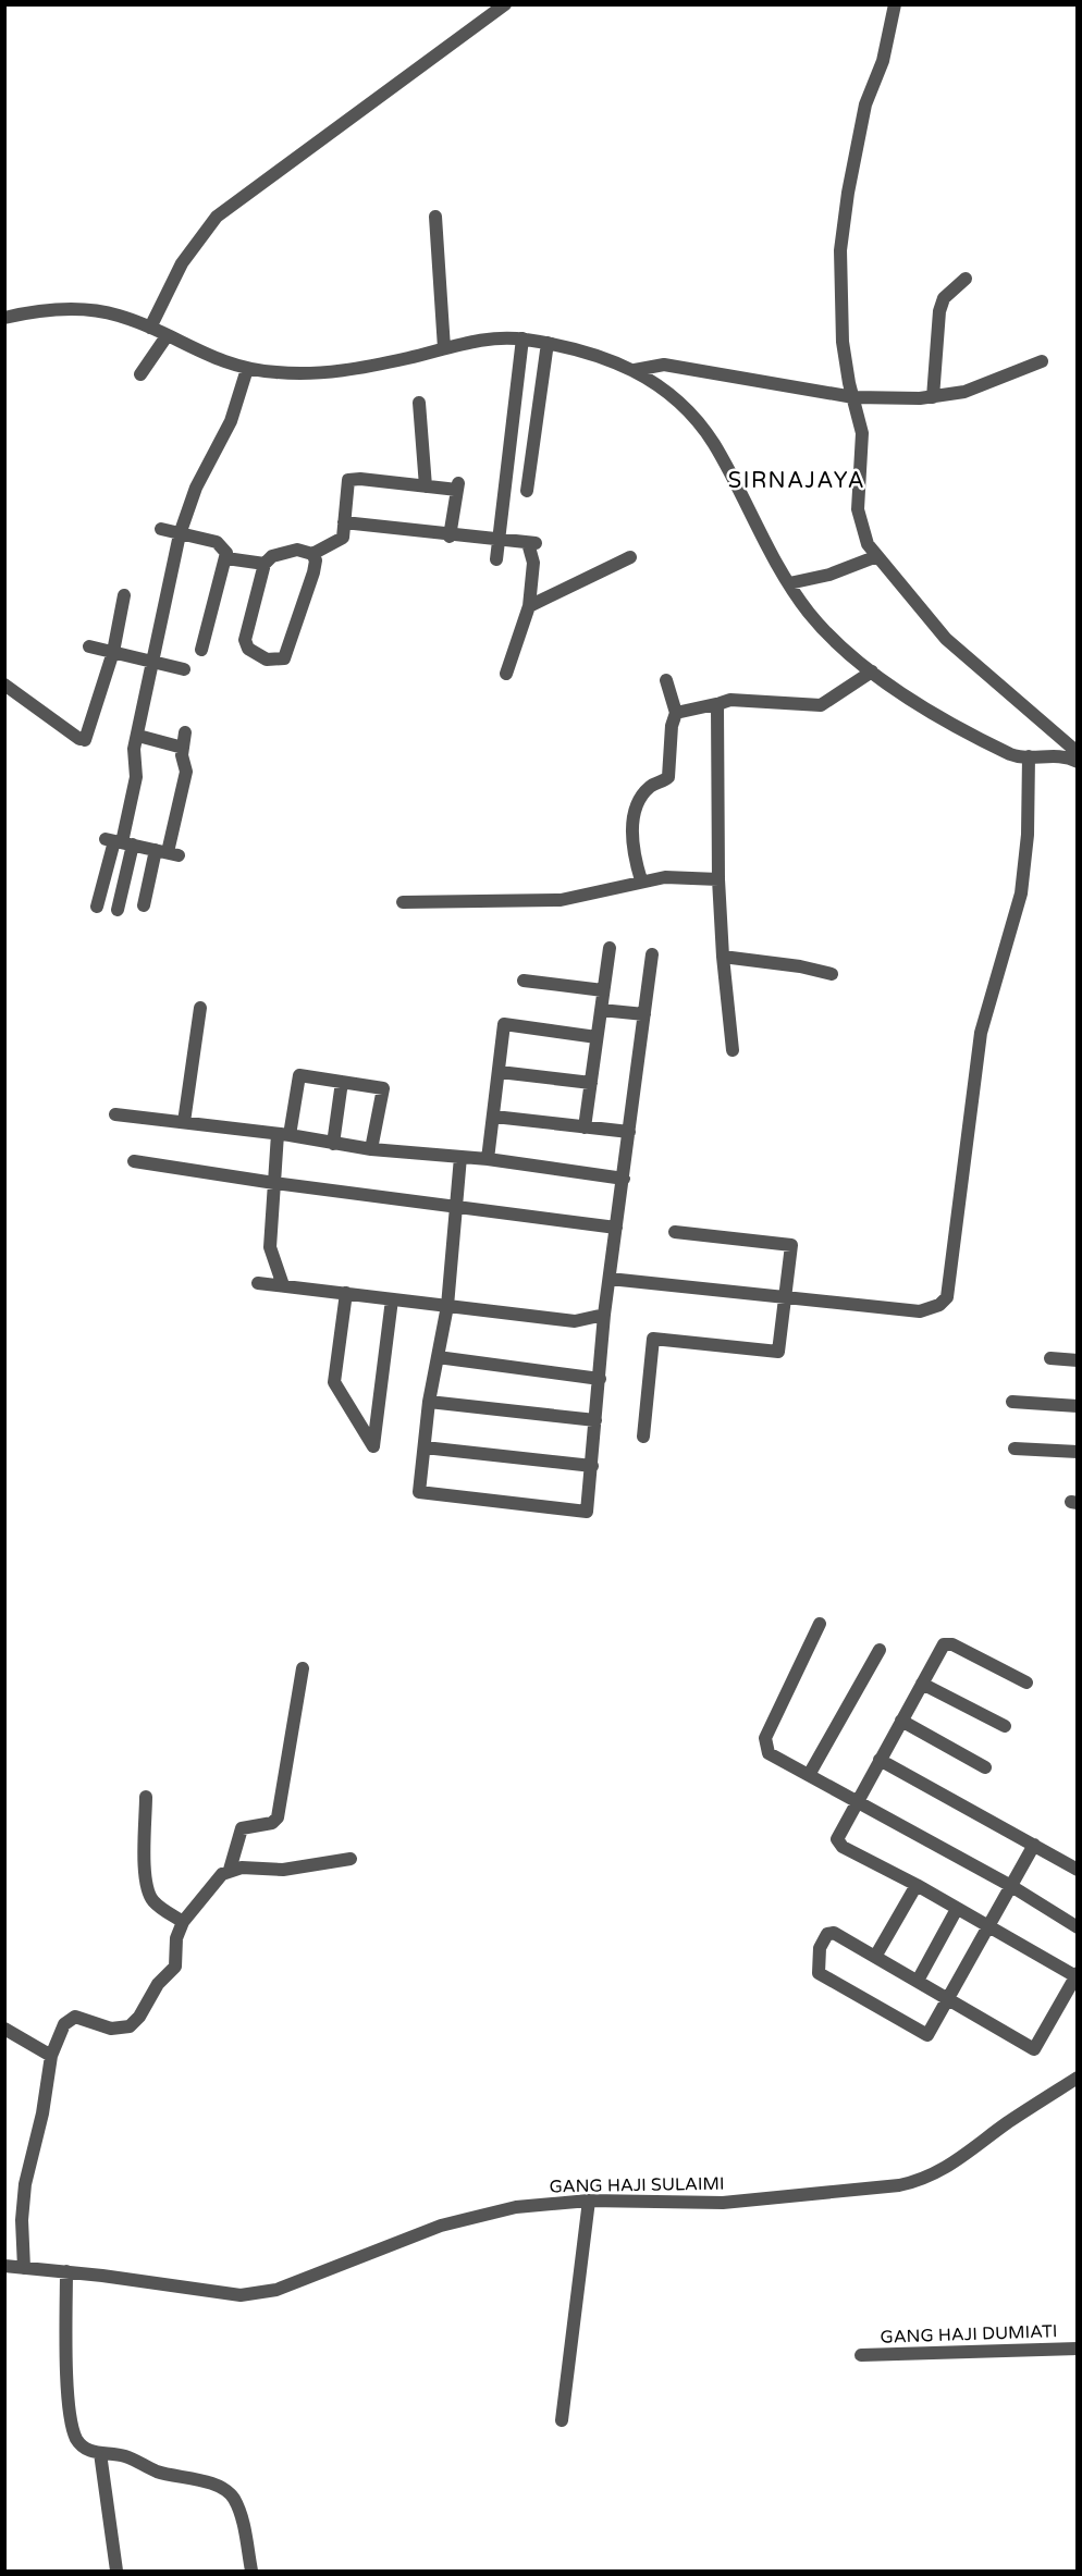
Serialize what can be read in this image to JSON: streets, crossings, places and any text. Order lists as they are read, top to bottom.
{
  "streets": {
    "street": ["GANG HAJI SULAIMI", "GANG HAJI DUMIATI"]
  },
  "districts": ["SIRNAJAYA"]
}
